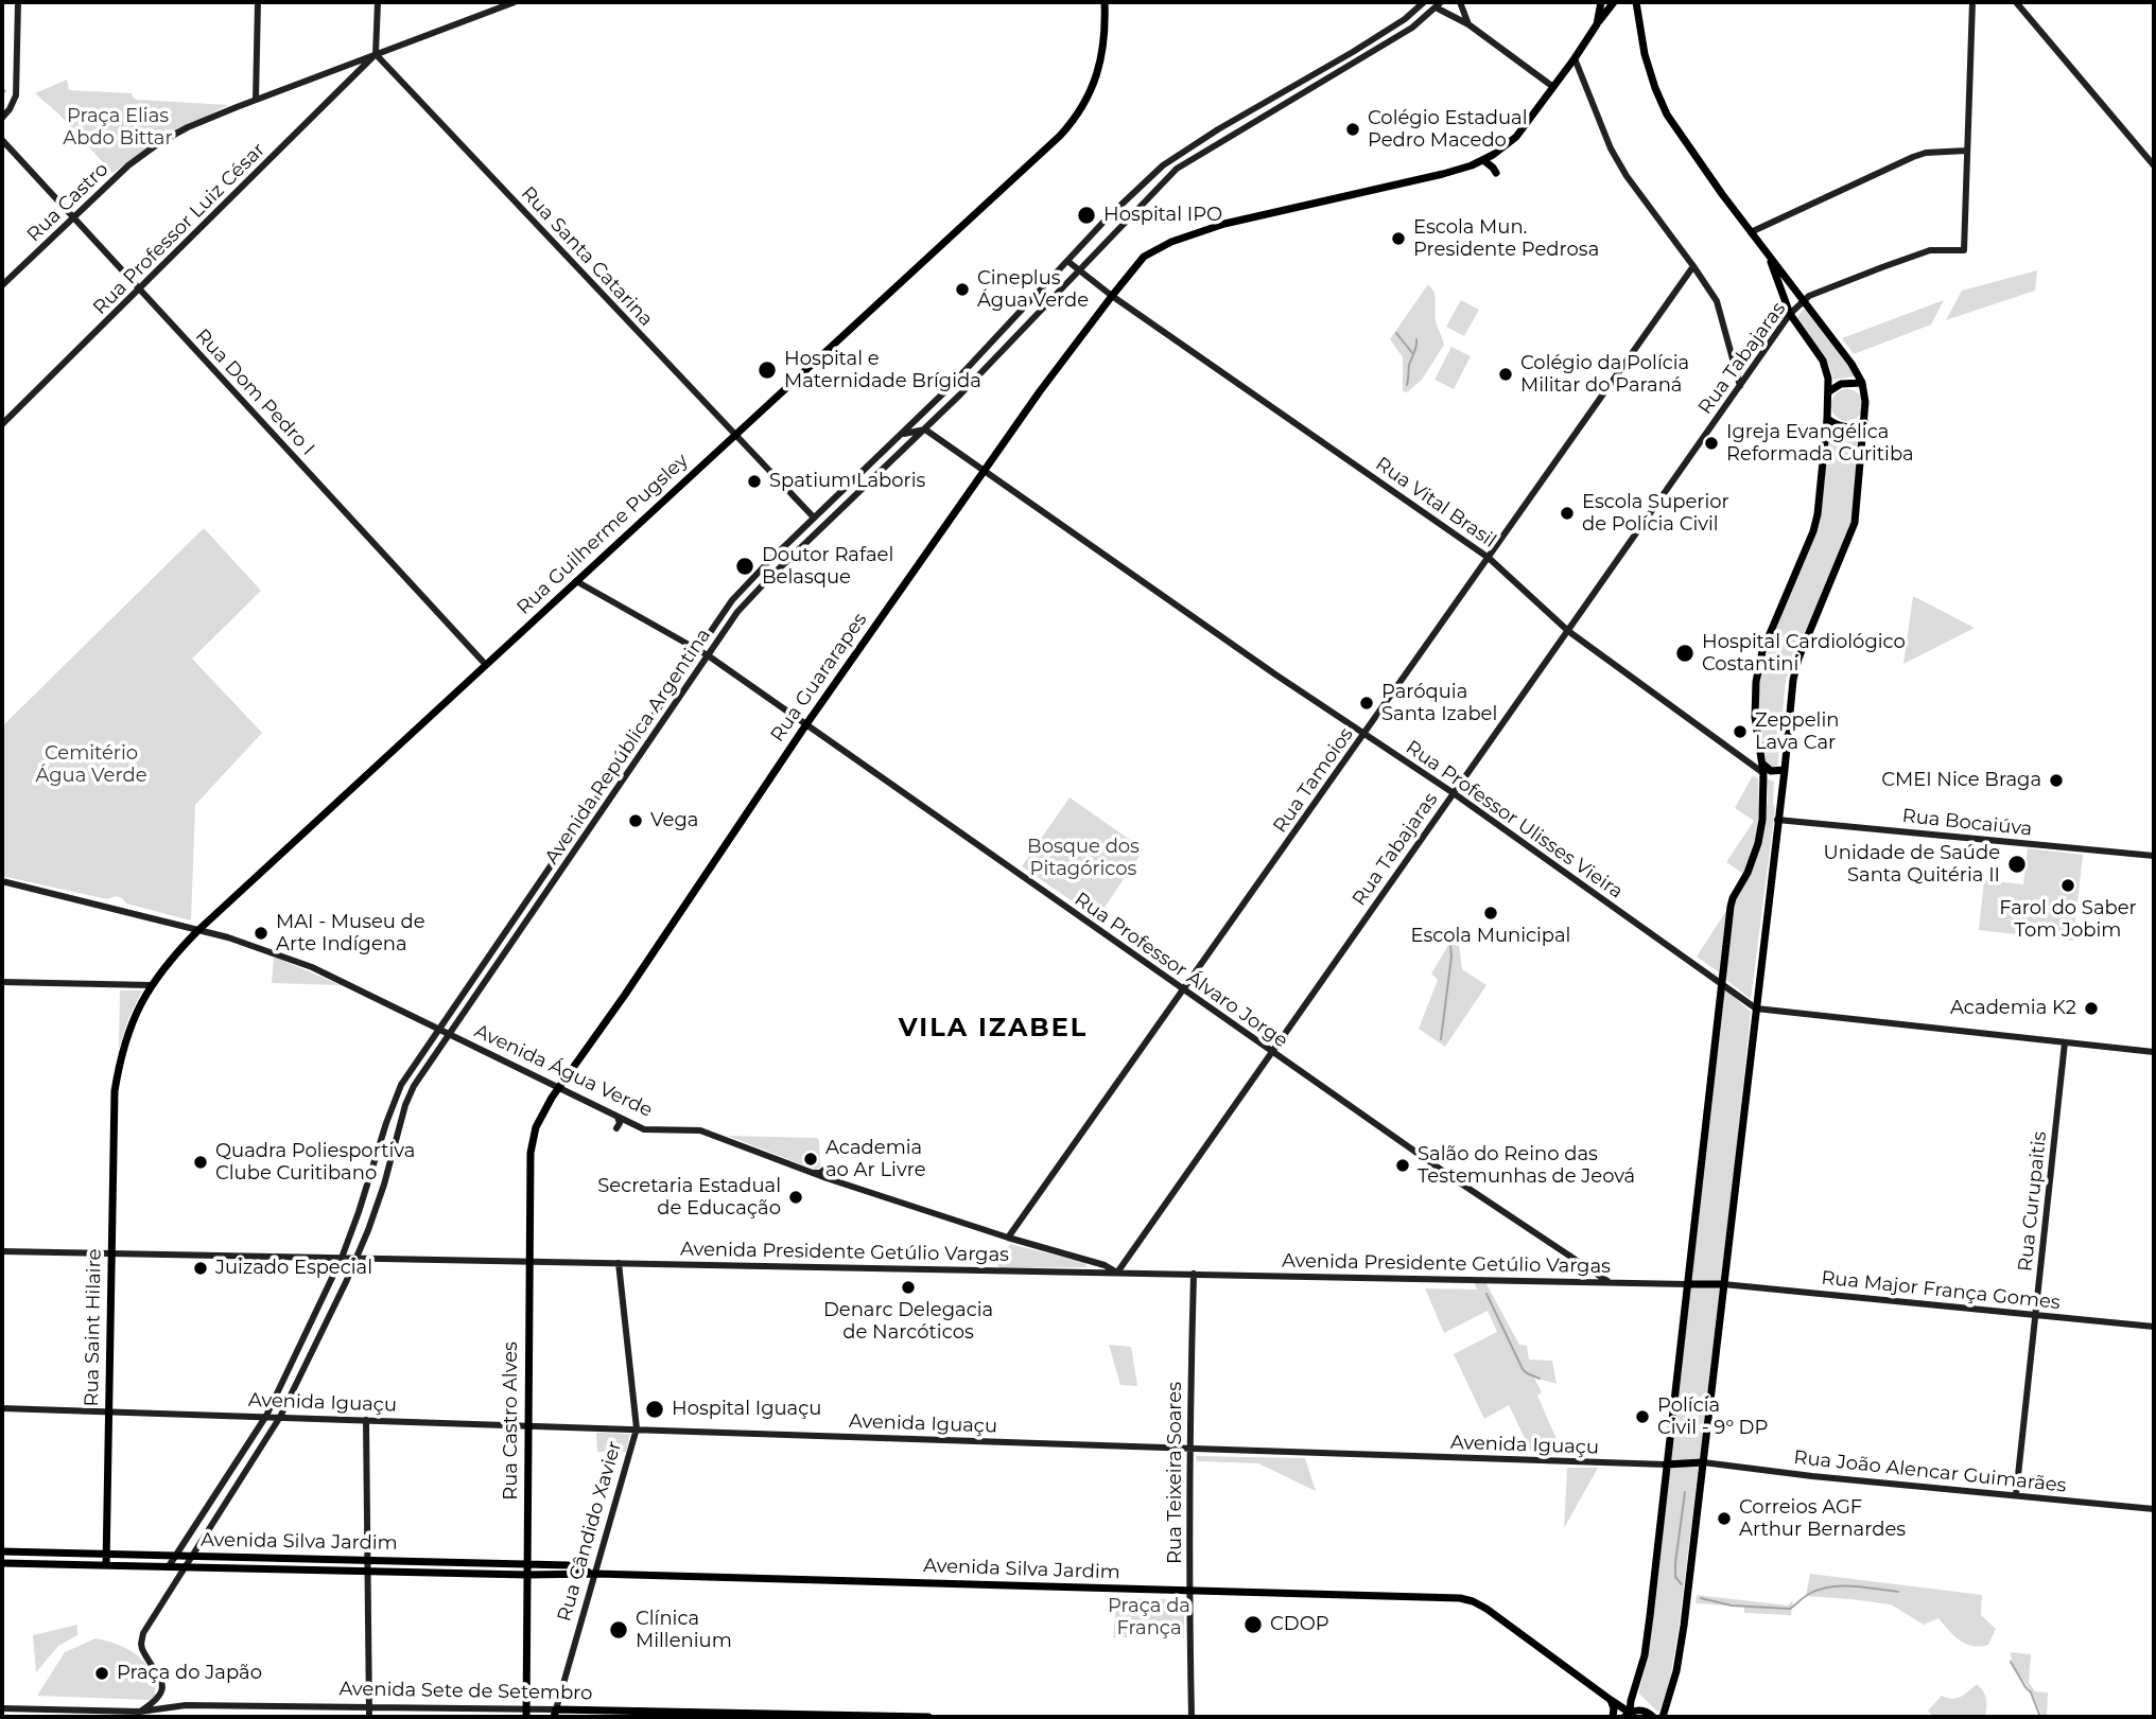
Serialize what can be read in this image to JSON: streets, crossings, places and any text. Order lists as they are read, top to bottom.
{
  "streets": {
    "main road": [
      "Rua Guilherme Pugsley",
      "Rua Guararapes",
      "Rua Saint Hilaire",
      "Rua Castro Alves",
      "Avenida Silva Jardim",
      "Avenida Sete de Setembro"
    ],
    "street": [
      "Rua Castro",
      "Rua Professor Luiz César",
      "Rua Santa Catarina",
      "Rua Tabajaras",
      "Rua Dom Pedro I",
      "Rua Vital Brasil",
      "Avenida República Argentina",
      "Rua Tamoios",
      "Rua Professor Ulisses Vieira",
      "Rua Bocaiúva",
      "Rua Professor Álvaro Jorge",
      "Avenida Água Verde",
      "Rua Curupaitis",
      "Avenida Presidente Getúlio Vargas",
      "Rua Major França Gomes",
      "Avenida Iguaçu",
      "Rua João Alencar Guimarães",
      "Rua Teixeira Soares",
      "Rua Cândido Xavier"
    ]
  },
  "crossings": [
    ["Rua Castro", "Rua Professor Luiz César"],
    ["Rua Castro", "Rua Santa Catarina"],
    ["Rua Castro", "Rua Dom Pedro I"],
    ["Rua Professor Luiz César", "Rua Santa Catarina"],
    ["Rua Professor Luiz César", "Rua Dom Pedro I"],
    ["Rua Santa Catarina", "Rua Guilherme Pugsley"],
    ["Rua Santa Catarina", "Avenida República Argentina"],
    ["Rua Tabajaras", "Rua Vital Brasil"],
    ["Rua Tabajaras", "Rua Professor Ulisses Vieira"],
    ["Rua Tabajaras", "Rua Professor Álvaro Jorge"],
    ["Rua Tabajaras", "Avenida Água Verde"],
    ["Rua Tabajaras", "Avenida Presidente Getúlio Vargas"],
    ["Rua Dom Pedro I", "Rua Guilherme Pugsley"],
    ["Rua Vital Brasil", "Rua Guararapes"],
    ["Rua Vital Brasil", "Avenida República Argentina"],
    ["Rua Vital Brasil", "Rua Tamoios"],
    ["Rua Guilherme Pugsley", "Rua Professor Álvaro Jorge"],
    ["Rua Guilherme Pugsley", "Avenida Água Verde"],
    ["Rua Guilherme Pugsley", "Rua Saint Hilaire"],
    ["Rua Guararapes", "Rua Professor Ulisses Vieira"],
    ["Rua Guararapes", "Rua Professor Álvaro Jorge"],
    ["Rua Guararapes", "Avenida Água Verde"],
    ["Rua Guararapes", "Rua Castro Alves"],
    ["Avenida República Argentina", "Rua Professor Ulisses Vieira"],
    ["Avenida República Argentina", "Rua Professor Álvaro Jorge"],
    ["Avenida República Argentina", "Avenida Água Verde"],
    ["Avenida República Argentina", "Avenida Presidente Getúlio Vargas"],
    ["Avenida República Argentina", "Avenida Iguaçu"],
    ["Avenida República Argentina", "Avenida Silva Jardim"],
    ["Avenida República Argentina", "Avenida Sete de Setembro"],
    ["Rua Tamoios", "Rua Professor Ulisses Vieira"],
    ["Rua Tamoios", "Rua Professor Álvaro Jorge"],
    ["Rua Tamoios", "Avenida Água Verde"],
    ["Rua Professor Ulisses Vieira", "Rua Curupaitis"],
    ["Rua Professor Álvaro Jorge", "Avenida Presidente Getúlio Vargas"],
    ["Avenida Água Verde", "Avenida Presidente Getúlio Vargas"],
    ["Rua Curupaitis", "Rua Major França Gomes"],
    ["Rua Curupaitis", "Rua João Alencar Guimarães"],
    ["Avenida Presidente Getúlio Vargas", "Rua Saint Hilaire"],
    ["Avenida Presidente Getúlio Vargas", "Rua Castro Alves"],
    ["Avenida Presidente Getúlio Vargas", "Rua Teixeira Soares"],
    ["Avenida Presidente Getúlio Vargas", "Rua Cândido Xavier"],
    ["Rua Saint Hilaire", "Avenida Iguaçu"],
    ["Rua Saint Hilaire", "Avenida Silva Jardim"],
    ["Avenida Iguaçu", "Rua Castro Alves"],
    ["Avenida Iguaçu", "Rua Teixeira Soares"],
    ["Avenida Iguaçu", "Rua Cândido Xavier"],
    ["Rua Castro Alves", "Avenida Silva Jardim"],
    ["Rua Castro Alves", "Avenida Sete de Setembro"],
    ["Rua Teixeira Soares", "Avenida Silva Jardim"],
    ["Rua Cândido Xavier", "Avenida Silva Jardim"],
    ["Rua Cândido Xavier", "Avenida Sete de Setembro"]
  ],
  "districts": ["VILA IZABEL"],
  "parks": [
    "Praça Elias Abdo Bittar",
    "Cemitério Água Verde",
    "Bosque dos Pitagóricos",
    "Praça da França"
  ],
  "places": [
    "Colégio Estadual Pedro Macedo",
    "Hospital IPO",
    "Escola Mun. Presidente Pedrosa",
    "Cineplus Água Verde",
    "Hospital e Maternidade Brígida",
    "Colégio da Polícia Militar do Paraná",
    "Igreja Evangélica Reformada Curitiba",
    "Spatium Laboris",
    "Escola Superior de Polícia Civil",
    "Doutor Rafael Belasque",
    "Hospital Cardiológico Costantini",
    "Paróquia Santa Izabel",
    "Zeppelin Lava Car",
    "CMEI Nice Braga",
    "Vega",
    "Unidade de Saúde Santa Quitéria II",
    "Farol do Saber Tom Jobim",
    "Escola Municipal",
    "MAI - Museu de Arte Indígena",
    "Academia K2",
    "Academia ao Ar Livre",
    "Quadra Poliesportiva Clube Curitibano",
    "Salão do Reino das Testemunhas de Jeová",
    "Secretaria Estadual de Educação",
    "Juizado Especial",
    "Denarc Delegacia de Narcóticos",
    "Hospital Iguaçu",
    "Polícia Civil - 9º DP",
    "Correios AGF Arthur Bernardes",
    "CDOP",
    "Clínica Millenium",
    "Praça do Japão"
  ]
}
